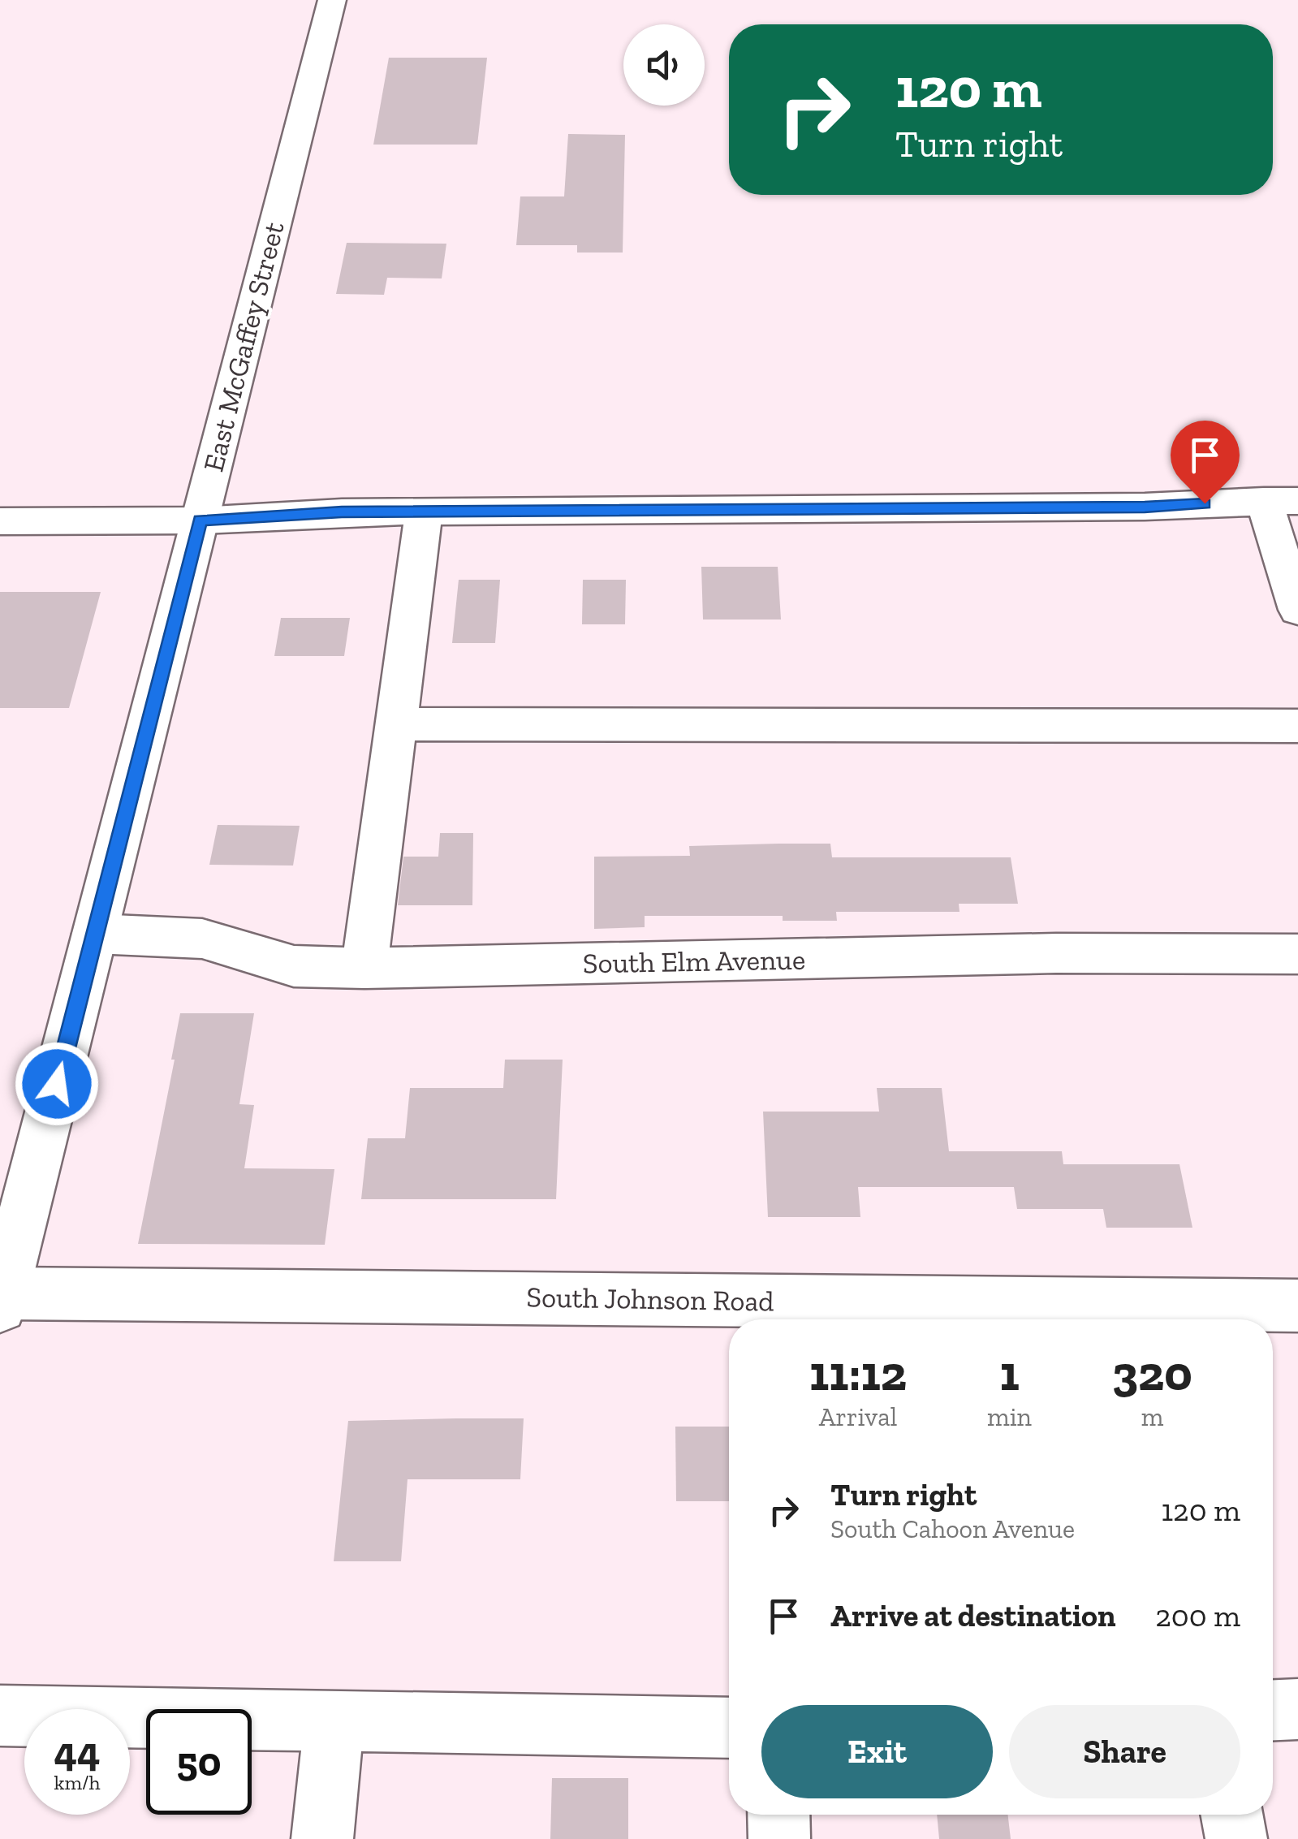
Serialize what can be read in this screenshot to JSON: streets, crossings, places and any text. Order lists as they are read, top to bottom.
{
  "streets": {
    "street": ["East McGaffey Street", "South Elm Avenue", "South Johnson Road"]
  },
  "crossings": [
    ["East McGaffey Street", "South Elm Avenue"],
    ["East McGaffey Street", "South Johnson Road"]
  ],
  "page": {
    "turn": ["120 m", "Turn right"],
    "eta": [
      "11:12",
      "Arrival",
      "1",
      "min",
      "320",
      "m"
    ],
    "list": [
      {
        "name": "Turn right",
        "note": "South Cahoon Avenue",
        "value": "120 m"
      },
      {
        "name": "Arrive at destination",
        "value": "200 m"
      }
    ],
    "buttons": ["Exit", "Share"],
    "speed": "44 km/h",
    "limit": "50"
  }
}
